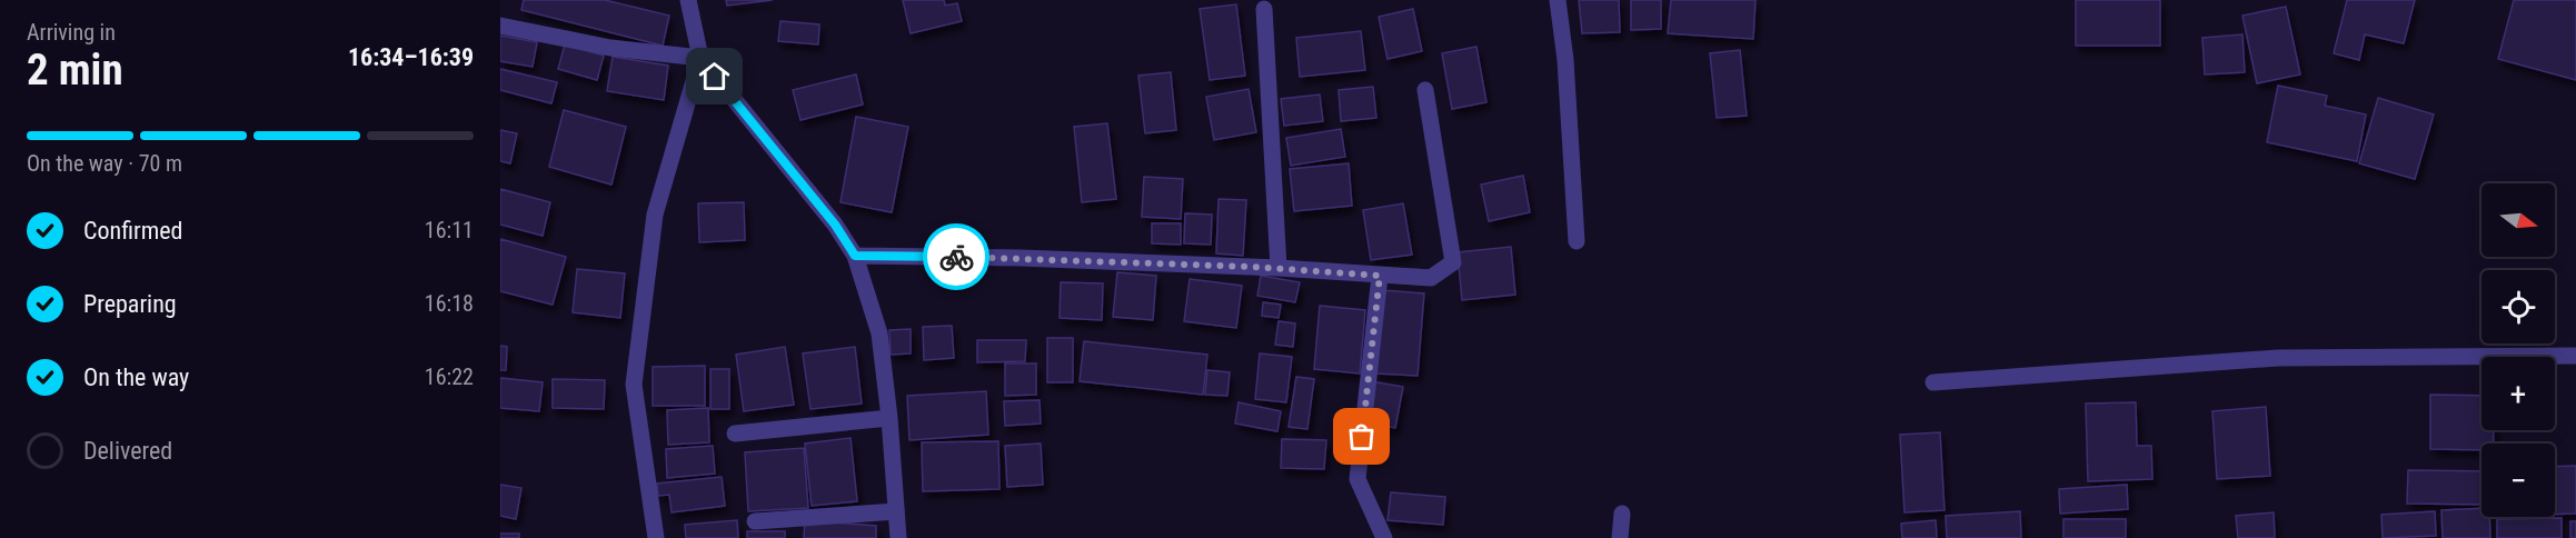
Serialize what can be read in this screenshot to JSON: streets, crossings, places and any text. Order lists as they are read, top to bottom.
{
  "north": "right",
  "page": {
    "heading": ["2 min", "Arriving in", "16:34–16:39"],
    "bar": "On the way · 70 m",
    "map_buttons": ["+", "−"],
    "list": [
      ["Confirmed", "16:11"],
      ["Preparing", "16:18"],
      ["On the way", "16:22"],
      "Delivered"
    ]
  }
}
